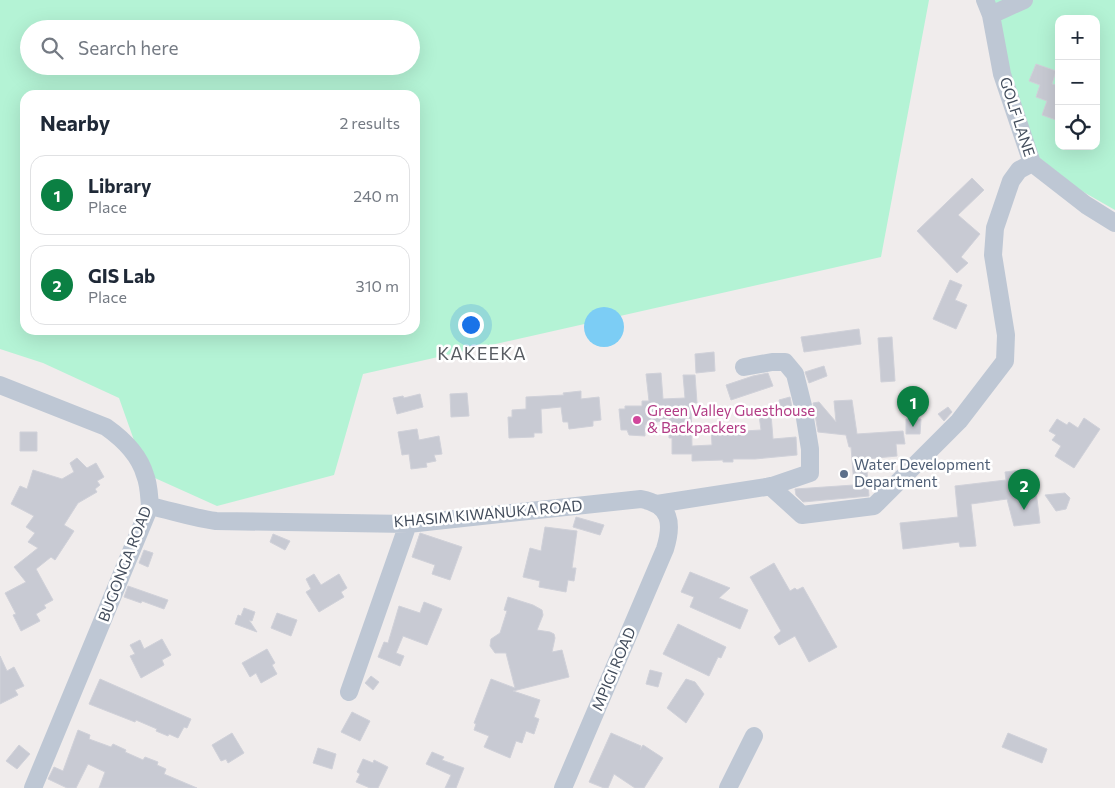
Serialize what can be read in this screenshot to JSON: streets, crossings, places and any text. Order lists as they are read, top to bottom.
{
  "streets": {
    "street": [
      "GOLF LANE",
      "KHASIM KIWANUKA ROAD",
      "BUGONGA ROAD",
      "MPIGI ROAD"
    ]
  },
  "crossings": [
    ["KHASIM KIWANUKA ROAD", "BUGONGA ROAD"],
    ["KHASIM KIWANUKA ROAD", "MPIGI ROAD"]
  ],
  "districts": ["KAKEEKA"],
  "places": ["Green Valley Guesthouse & Backpackers", "Water Development Department"],
  "page": {
    "map_buttons": ["+", "−"],
    "search": "Search here",
    "heading": ["Nearby", "2 results"],
    "list": [
      {
        "mark": "1",
        "name": "Library",
        "note": "Place",
        "value": "240 m"
      },
      {
        "mark": "2",
        "name": "GIS Lab",
        "note": "Place",
        "value": "310 m"
      }
    ],
    "pins": ["1", "2"]
  }
}
